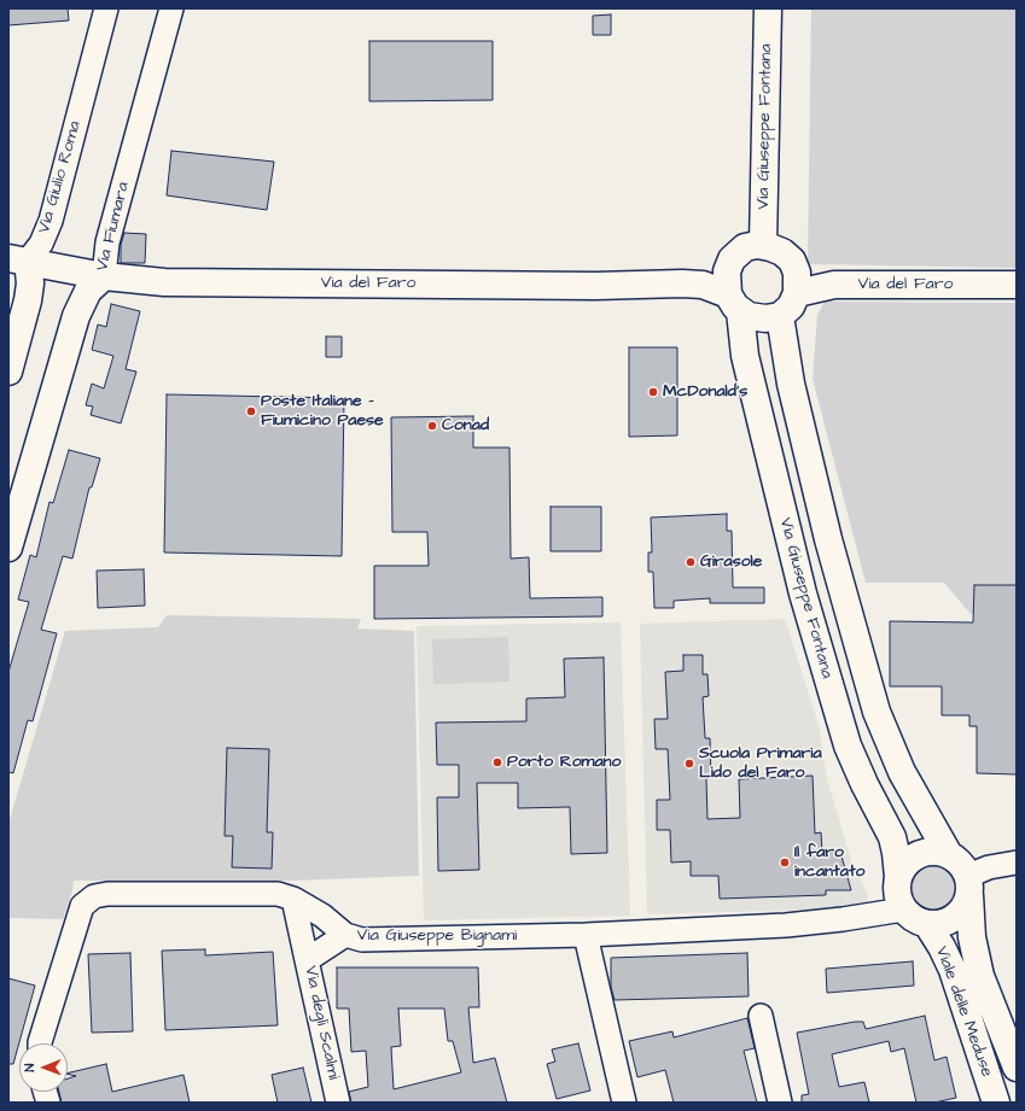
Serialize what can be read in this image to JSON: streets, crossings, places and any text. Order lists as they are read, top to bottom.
{
  "streets": {
    "street": [
      "Via Giuseppe Fontana",
      "Via Giulio Roma",
      "Via Fiumara",
      "Via del Faro",
      "Via Giuseppe Bignami",
      "Viale delle Meduse",
      "Via degli Scalmi"
    ]
  },
  "crossings": [
    ["Via Giuseppe Fontana", "Via del Faro"],
    ["Via Giuseppe Fontana", "Via Giuseppe Bignami"],
    ["Via Giuseppe Fontana", "Viale delle Meduse"],
    ["Via Giulio Roma", "Via del Faro"],
    ["Via Fiumara", "Via del Faro"],
    ["Via Giuseppe Bignami", "Viale delle Meduse"],
    ["Via Giuseppe Bignami", "Via degli Scalmi"]
  ],
  "places": [
    "McDonald's",
    "Poste Italiane – Fiumicino Paese",
    "Conad",
    "Girasole",
    "Porto Romano",
    "Scuola Primaria Lido del Faro",
    "Il faro incantato"
  ],
  "north": "left"
}
